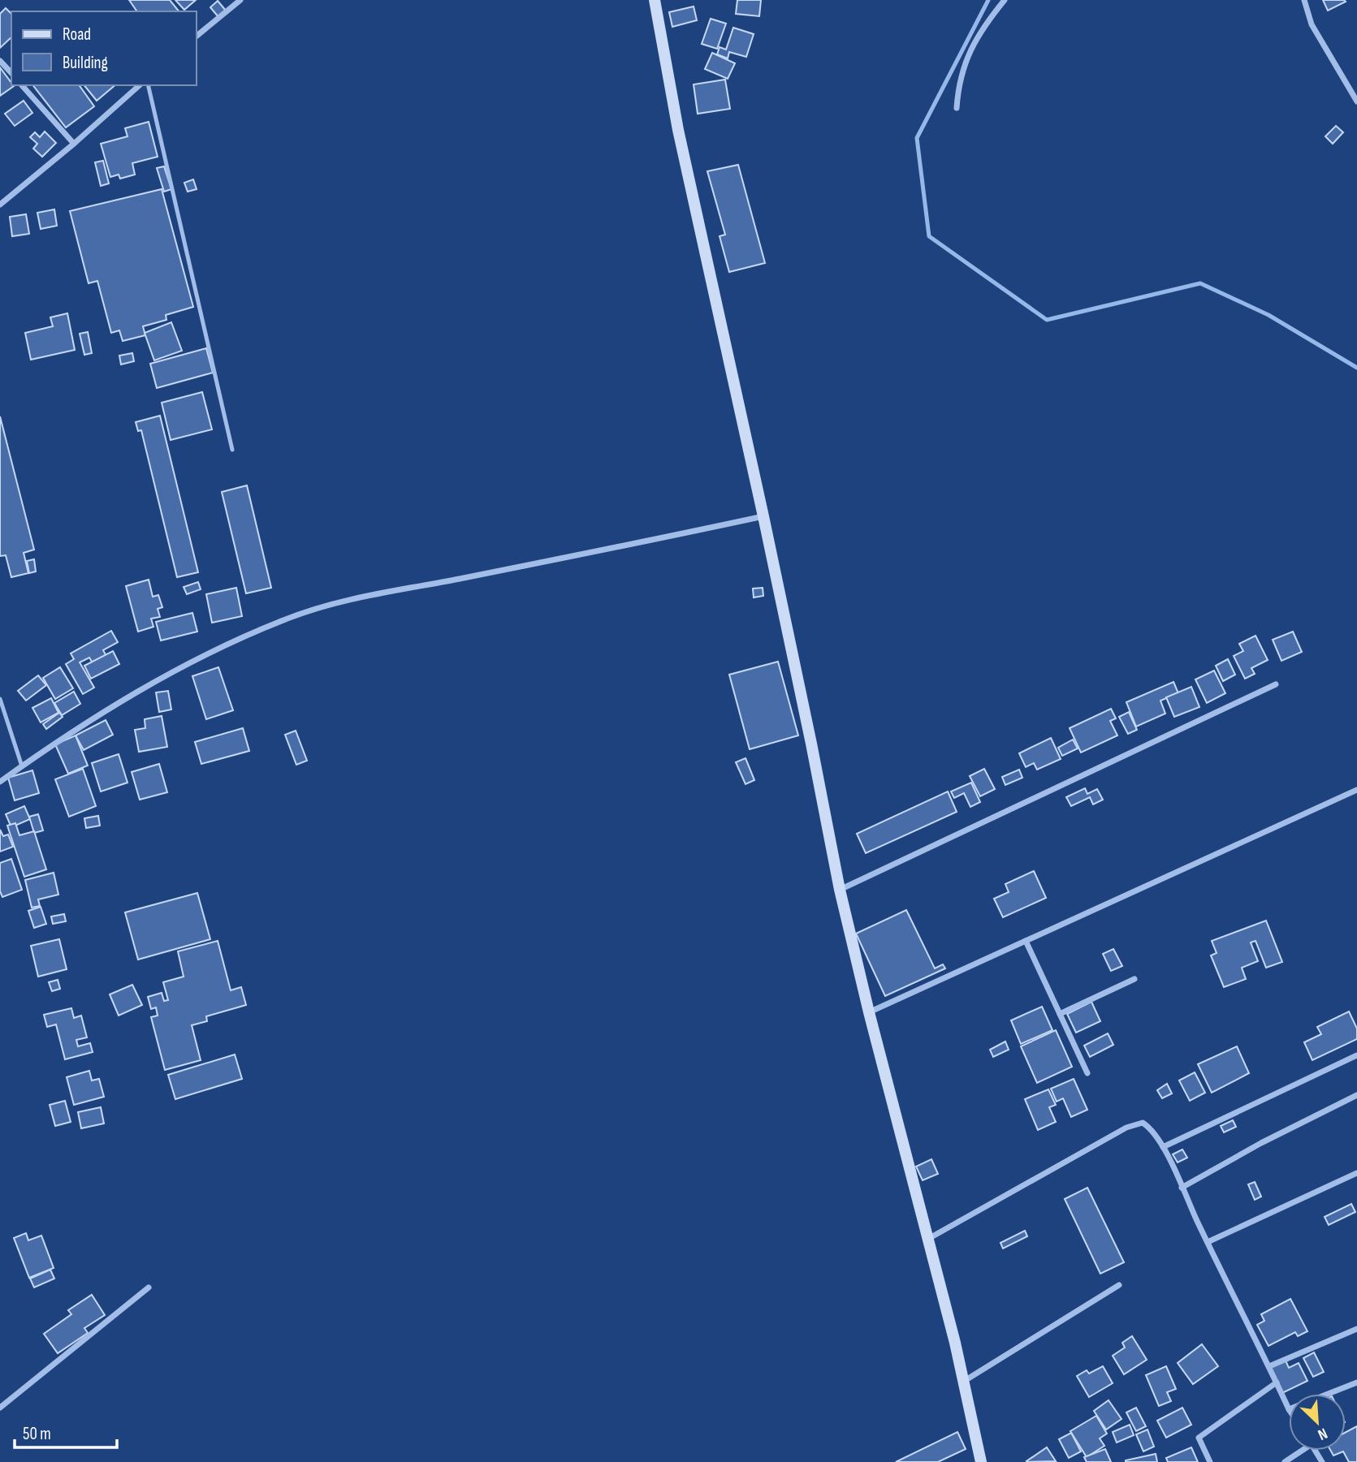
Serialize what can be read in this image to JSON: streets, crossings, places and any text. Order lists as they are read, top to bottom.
{
  "legend": ["Road", "Building"],
  "scale_bar": "50 m",
  "north": "bottom right"
}
